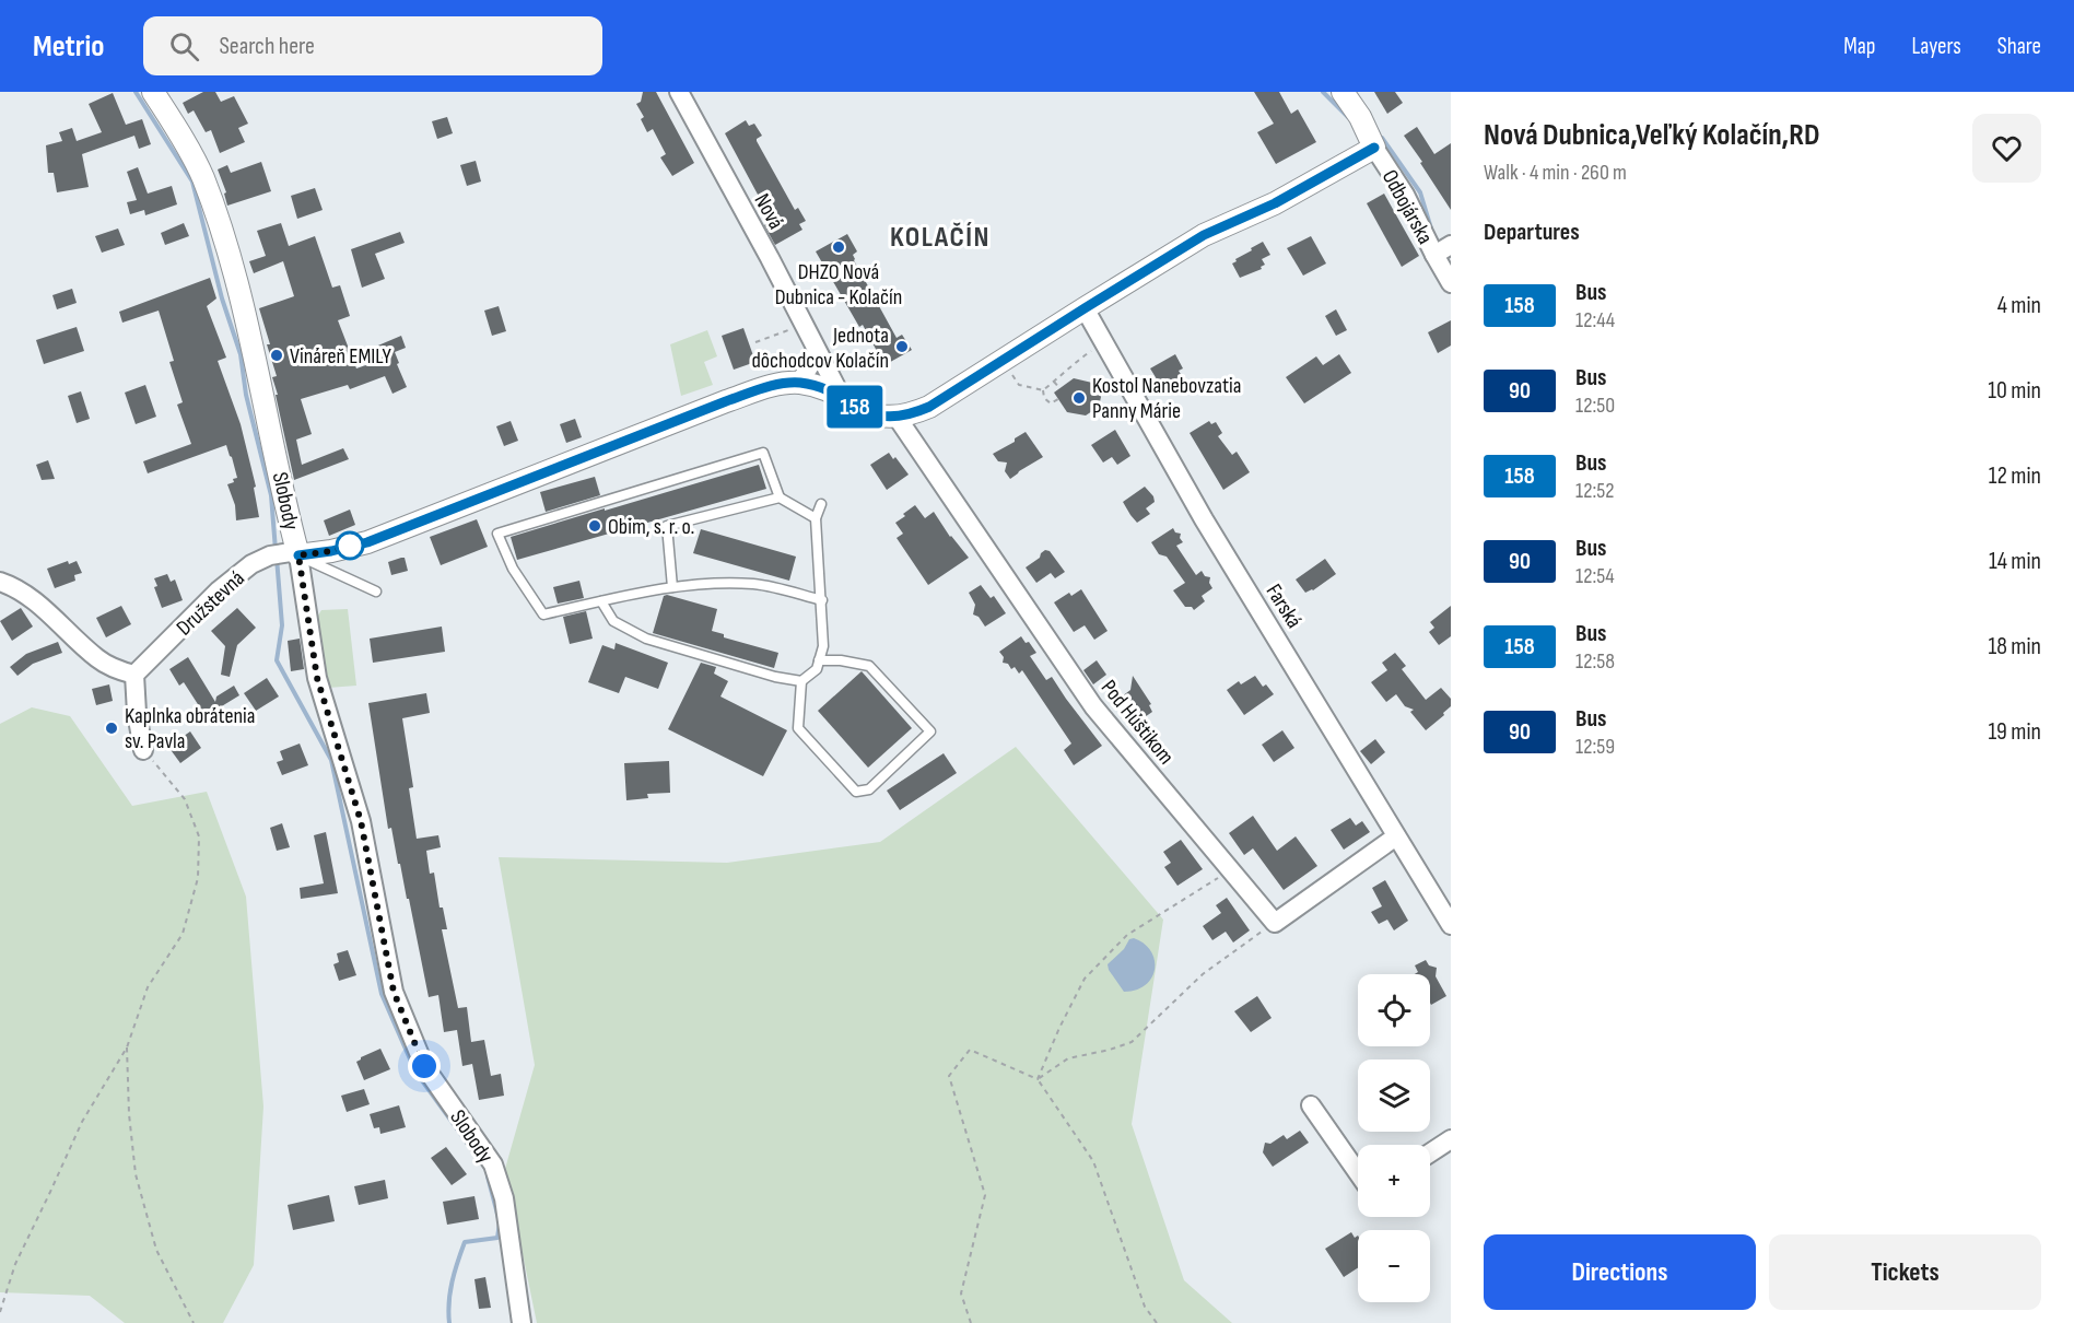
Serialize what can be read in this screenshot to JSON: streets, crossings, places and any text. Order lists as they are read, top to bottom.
{
  "streets": {
    "street": [
      "Odbojárska",
      "Nová",
      "Slobody",
      "Družstevná",
      "Farská",
      "Pod Húštikom"
    ]
  },
  "crossings": [
    ["Odbojárska", "Družstevná"],
    ["Nová", "Družstevná"],
    ["Slobody", "Družstevná"],
    ["Družstevná", "Farská"],
    ["Družstevná", "Pod Húštikom"]
  ],
  "districts": ["KOLAČÍN"],
  "places": [
    "DHZO Nová Dubnica - Kolačín",
    "Jednota dôchodcov Kolačín",
    "Vináreň EMILY",
    "Kostol Nanebovzatia Panny Márie",
    "Obim, s. r. o.",
    "Kaplnka obrátenia sv. Pavla"
  ],
  "lines": ["bus line 158"],
  "page": {
    "header": "Metrio",
    "search": "Search here",
    "nav": ["Map", "Layers", "Share"],
    "on_map": "158",
    "heading": [
      ["Nová Dubnica,Veľký Kolačín,RD", "Walk · 4 min · 260 m"],
      "Departures"
    ],
    "list": [
      {
        "mark": "158",
        "name": "Bus",
        "note": "12:44",
        "value": "4 min"
      },
      {
        "mark": "90",
        "name": "Bus",
        "note": "12:50",
        "value": "10 min"
      },
      {
        "mark": "158",
        "name": "Bus",
        "note": "12:52",
        "value": "12 min"
      },
      {
        "mark": "90",
        "name": "Bus",
        "note": "12:54",
        "value": "14 min"
      },
      {
        "mark": "158",
        "name": "Bus",
        "note": "12:58",
        "value": "18 min"
      },
      {
        "mark": "90",
        "name": "Bus",
        "note": "12:59",
        "value": "19 min"
      }
    ],
    "map_buttons": ["+", "−"],
    "buttons": ["Directions", "Tickets"]
  }
}
